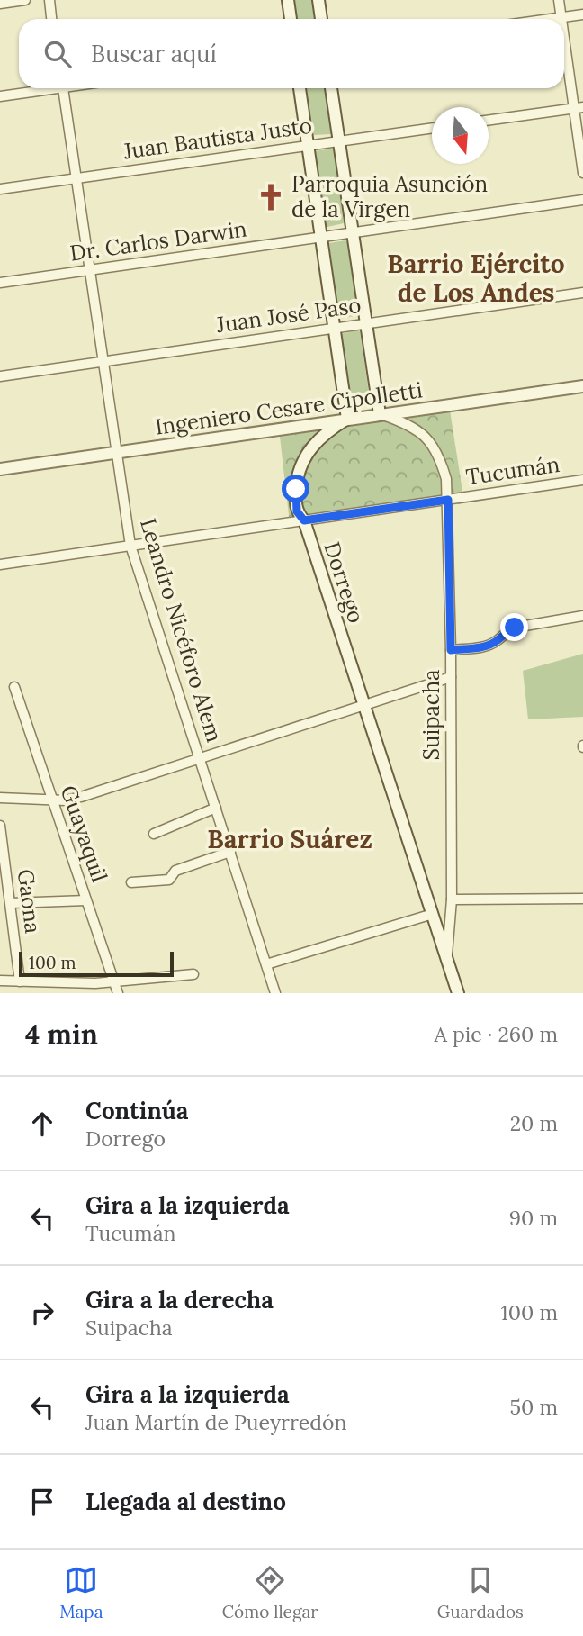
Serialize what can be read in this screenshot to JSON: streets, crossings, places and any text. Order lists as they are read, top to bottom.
{
  "streets": {
    "main road": ["Ingeniero Cesare Cipolletti", "Dorrego"],
    "street": [
      "Juan Bautista Justo",
      "Dr. Carlos Darwin",
      "Juan José Paso",
      "Tucumán",
      "Leandro Nicéforo Alem",
      "Suipacha",
      "Guayaquil",
      "Gaona"
    ]
  },
  "crossings": [
    ["Juan Bautista Justo", "Leandro Nicéforo Alem"],
    ["Dr. Carlos Darwin", "Leandro Nicéforo Alem"],
    ["Juan José Paso", "Leandro Nicéforo Alem"],
    ["Ingeniero Cesare Cipolletti", "Dorrego"],
    ["Ingeniero Cesare Cipolletti", "Leandro Nicéforo Alem"],
    ["Ingeniero Cesare Cipolletti", "Suipacha"],
    ["Tucumán", "Dorrego"],
    ["Tucumán", "Leandro Nicéforo Alem"],
    ["Tucumán", "Suipacha"],
    ["Dorrego", "Suipacha"]
  ],
  "districts": ["Barrio Ejército de Los Andes", "Barrio Suárez"],
  "places": {
    "church": ["Parroquia Asunción de la Virgen"]
  },
  "scale_bar": "100 m",
  "north": "bottom",
  "page": {
    "search": "Buscar aquí",
    "scale": "100 m",
    "heading": ["4 min", "A pie · 260 m"],
    "list": [
      ["Continúa", "Dorrego", "20 m"],
      ["Gira a la izquierda", "Tucumán", "90 m"],
      ["Gira a la derecha", "Suipacha", "100 m"],
      ["Gira a la izquierda", "Juan Martín de Pueyrredón", "50 m"],
      "Llegada al destino"
    ],
    "nav": ["Mapa", "Cómo llegar", "Guardados"]
  }
}
